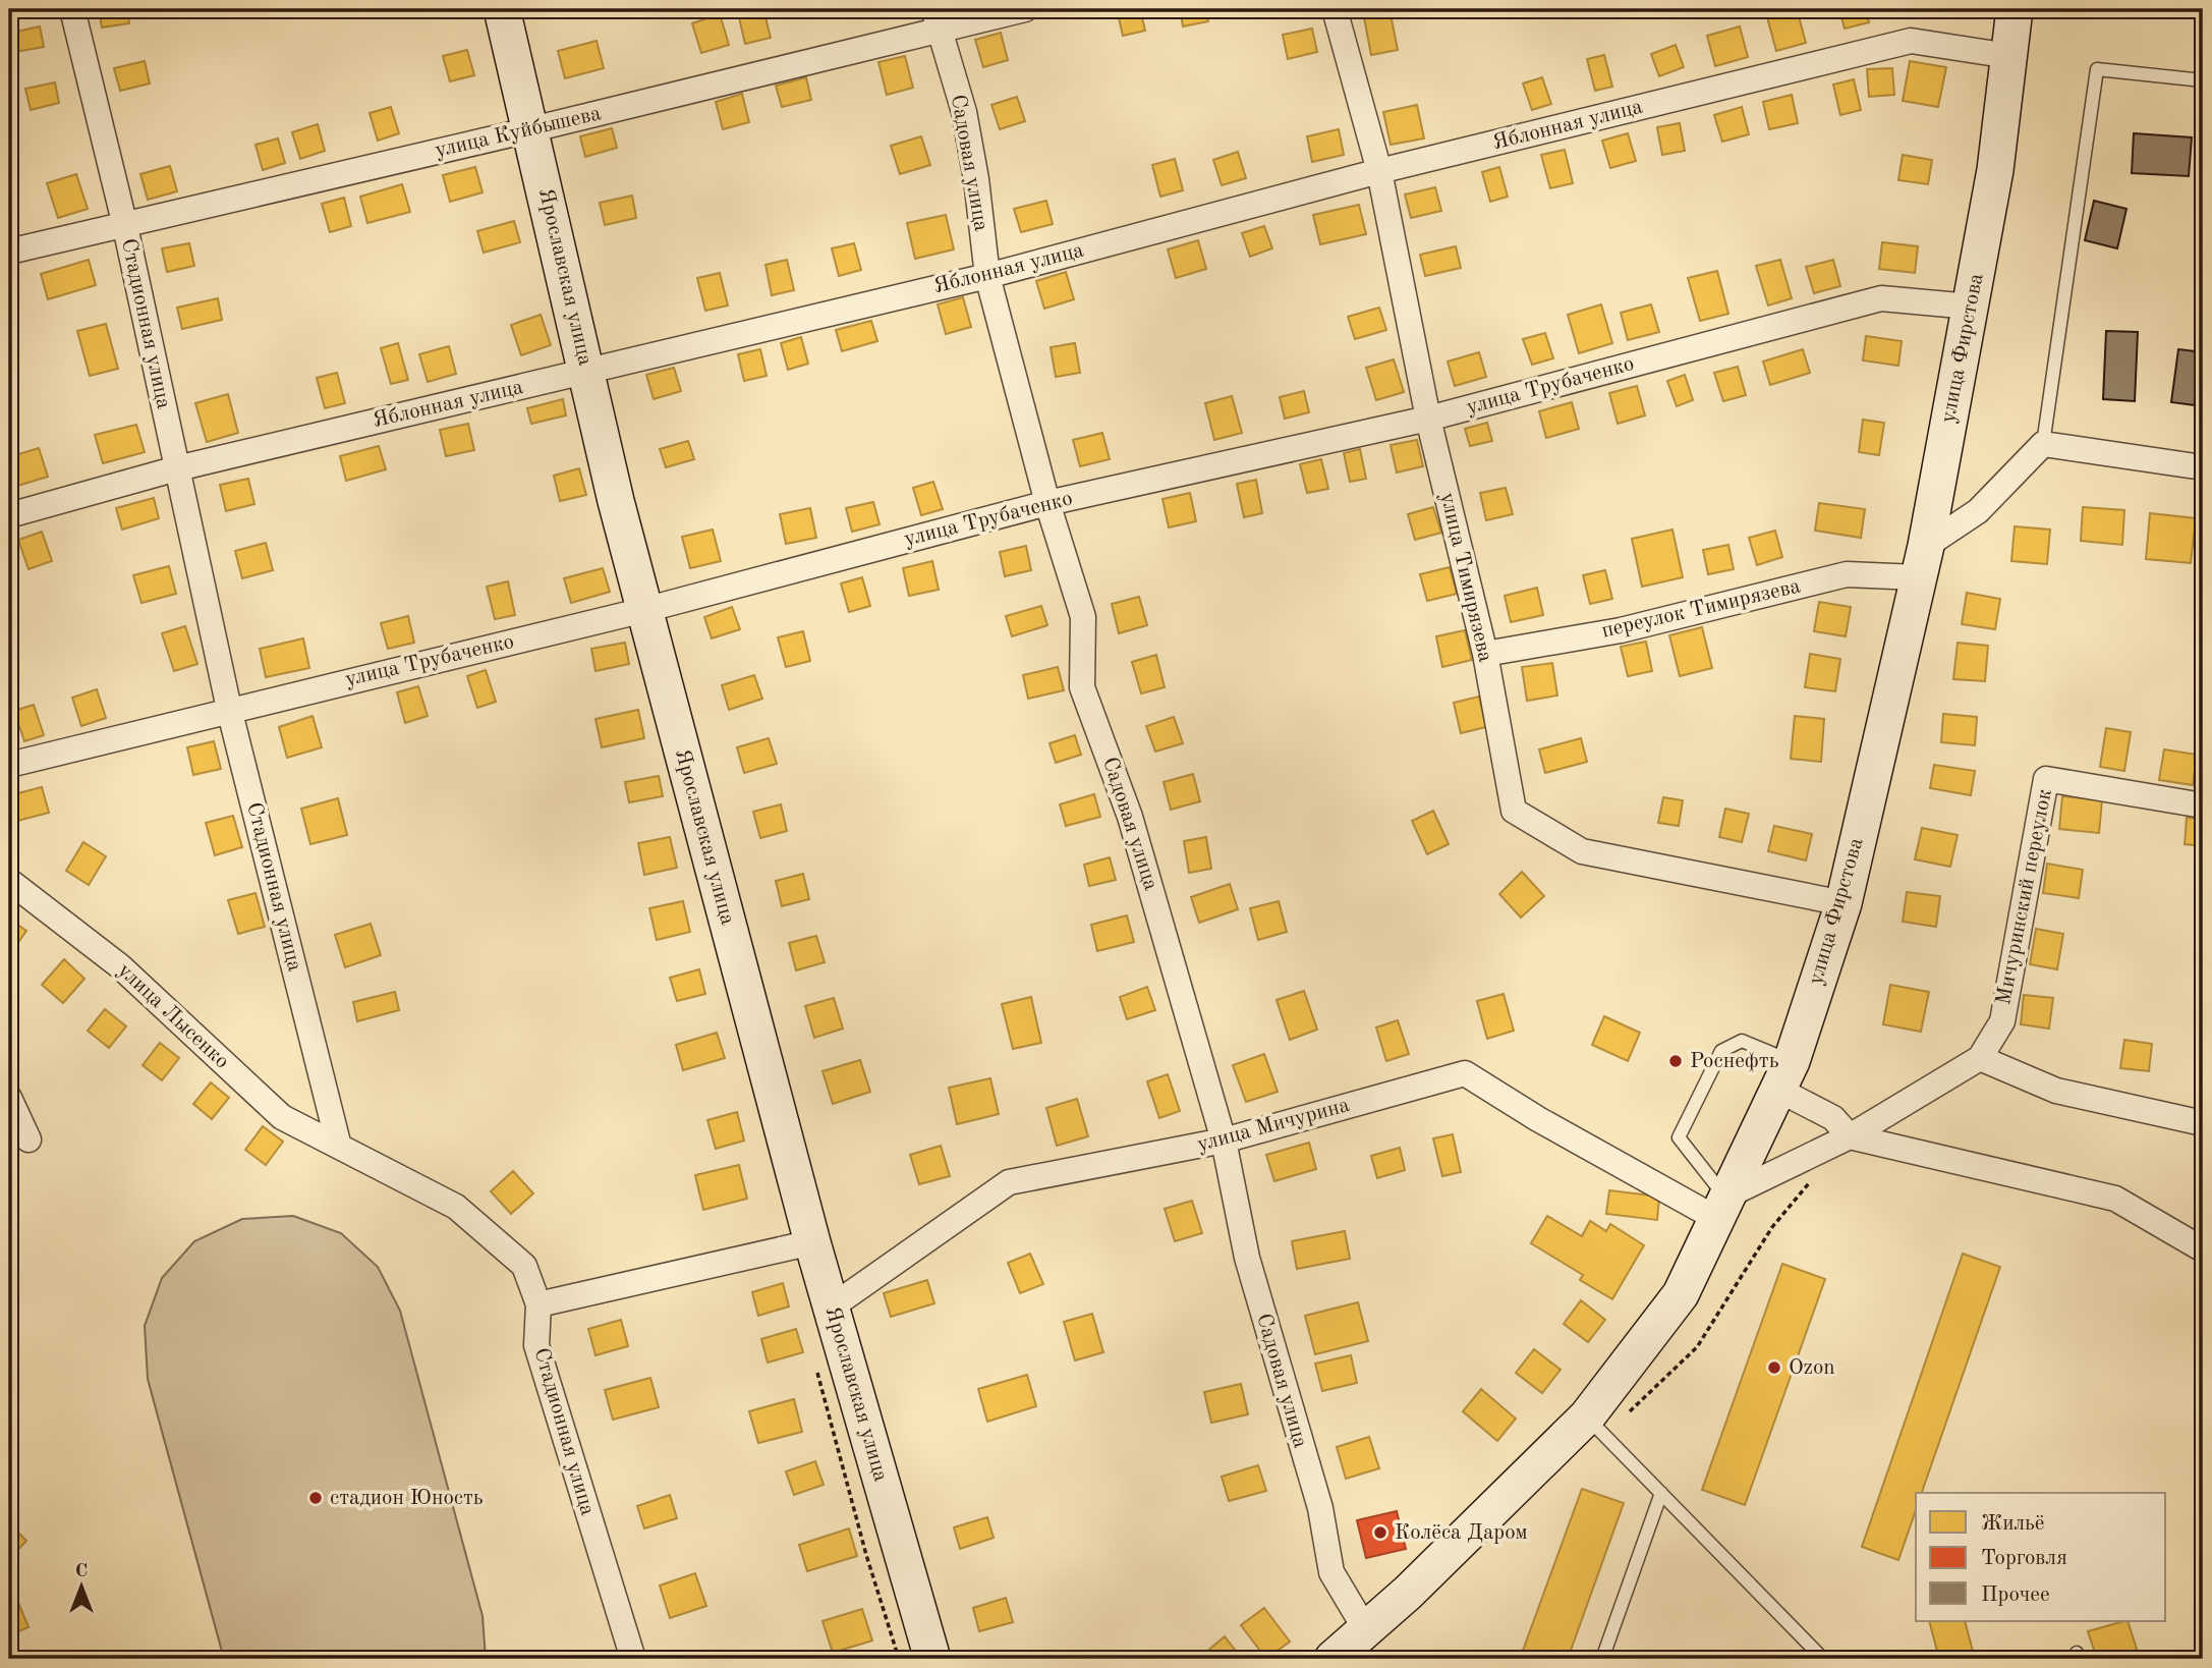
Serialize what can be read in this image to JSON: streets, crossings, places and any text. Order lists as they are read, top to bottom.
{
  "streets": {
    "main road": ["Ярославская улица", "улица Фирстова"],
    "street": [
      "Яблонная улица",
      "улица Куйбышева",
      "Садовая улица",
      "Стадионная улица",
      "улица Трубаченко",
      "улица Тимирязева",
      "переулок Тимирязева",
      "Мичуринский переулок",
      "улица Лысенко",
      "улица Мичурина"
    ]
  },
  "crossings": [
    ["Яблонная улица", "Садовая улица"],
    ["Яблонная улица", "Ярославская улица"],
    ["Яблонная улица", "Стадионная улица"],
    ["Яблонная улица", "улица Фирстова"],
    ["Яблонная улица", "улица Тимирязева"],
    ["улица Куйбышева", "Садовая улица"],
    ["улица Куйбышева", "Ярославская улица"],
    ["улица Куйбышева", "Стадионная улица"],
    ["Садовая улица", "улица Фирстова"],
    ["Садовая улица", "улица Трубаченко"],
    ["Садовая улица", "улица Мичурина"],
    ["Ярославская улица", "улица Трубаченко"],
    ["Ярославская улица", "улица Мичурина"],
    ["Стадионная улица", "улица Трубаченко"],
    ["Стадионная улица", "улица Лысенко"],
    ["улица Фирстова", "улица Трубаченко"],
    ["улица Фирстова", "улица Тимирязева"],
    ["улица Фирстова", "переулок Тимирязева"],
    ["улица Фирстова", "Мичуринский переулок"],
    ["улица Фирстова", "улица Мичурина"],
    ["улица Трубаченко", "улица Тимирязева"],
    ["улица Тимирязева", "переулок Тимирязева"],
    ["Мичуринский переулок", "улица Мичурина"]
  ],
  "places": [
    "Роснефть",
    "Ozon",
    "стадион Юность",
    "Колёса Даром"
  ],
  "legend": ["Жильё", "Торговля", "Прочее"],
  "north": "top"
}
